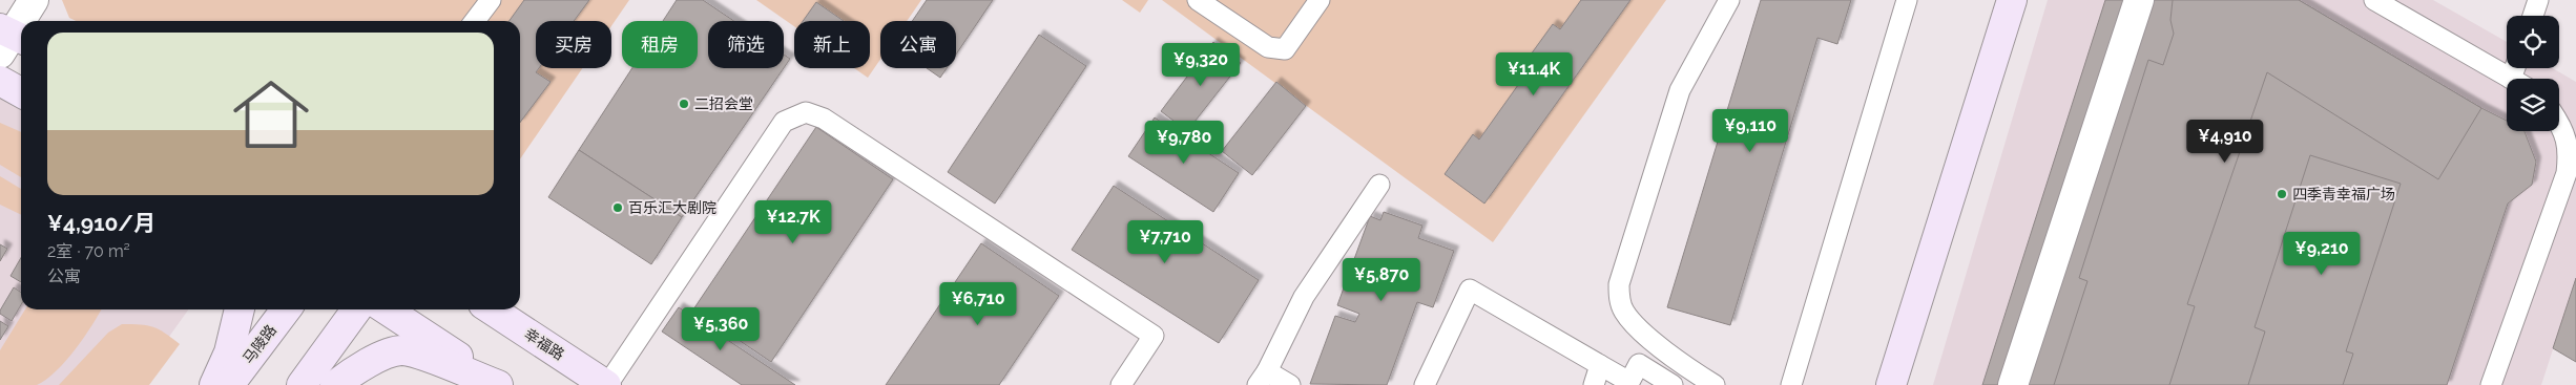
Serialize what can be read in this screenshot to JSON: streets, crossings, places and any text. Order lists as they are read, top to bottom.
{
  "streets": {
    "street": ["马陵路", "幸福路"]
  },
  "places": ["二招会堂", "四季青幸福广场", "百乐汇大剧院"],
  "page": {
    "chip": [
      "买房",
      "租房",
      "筛选",
      "新上",
      "公寓"
    ],
    "list": [
      {
        "name": "¥4,910/月",
        "note": "2室 · 70 m² · 公寓"
      }
    ],
    "price": [
      "¥9,320",
      "¥11.4K",
      "¥9,110",
      "¥4,910",
      "¥9,780",
      "¥12.7K",
      "¥7,710",
      "¥9,210",
      "¥5,870",
      "¥6,710",
      "¥5,360"
    ]
  }
}
